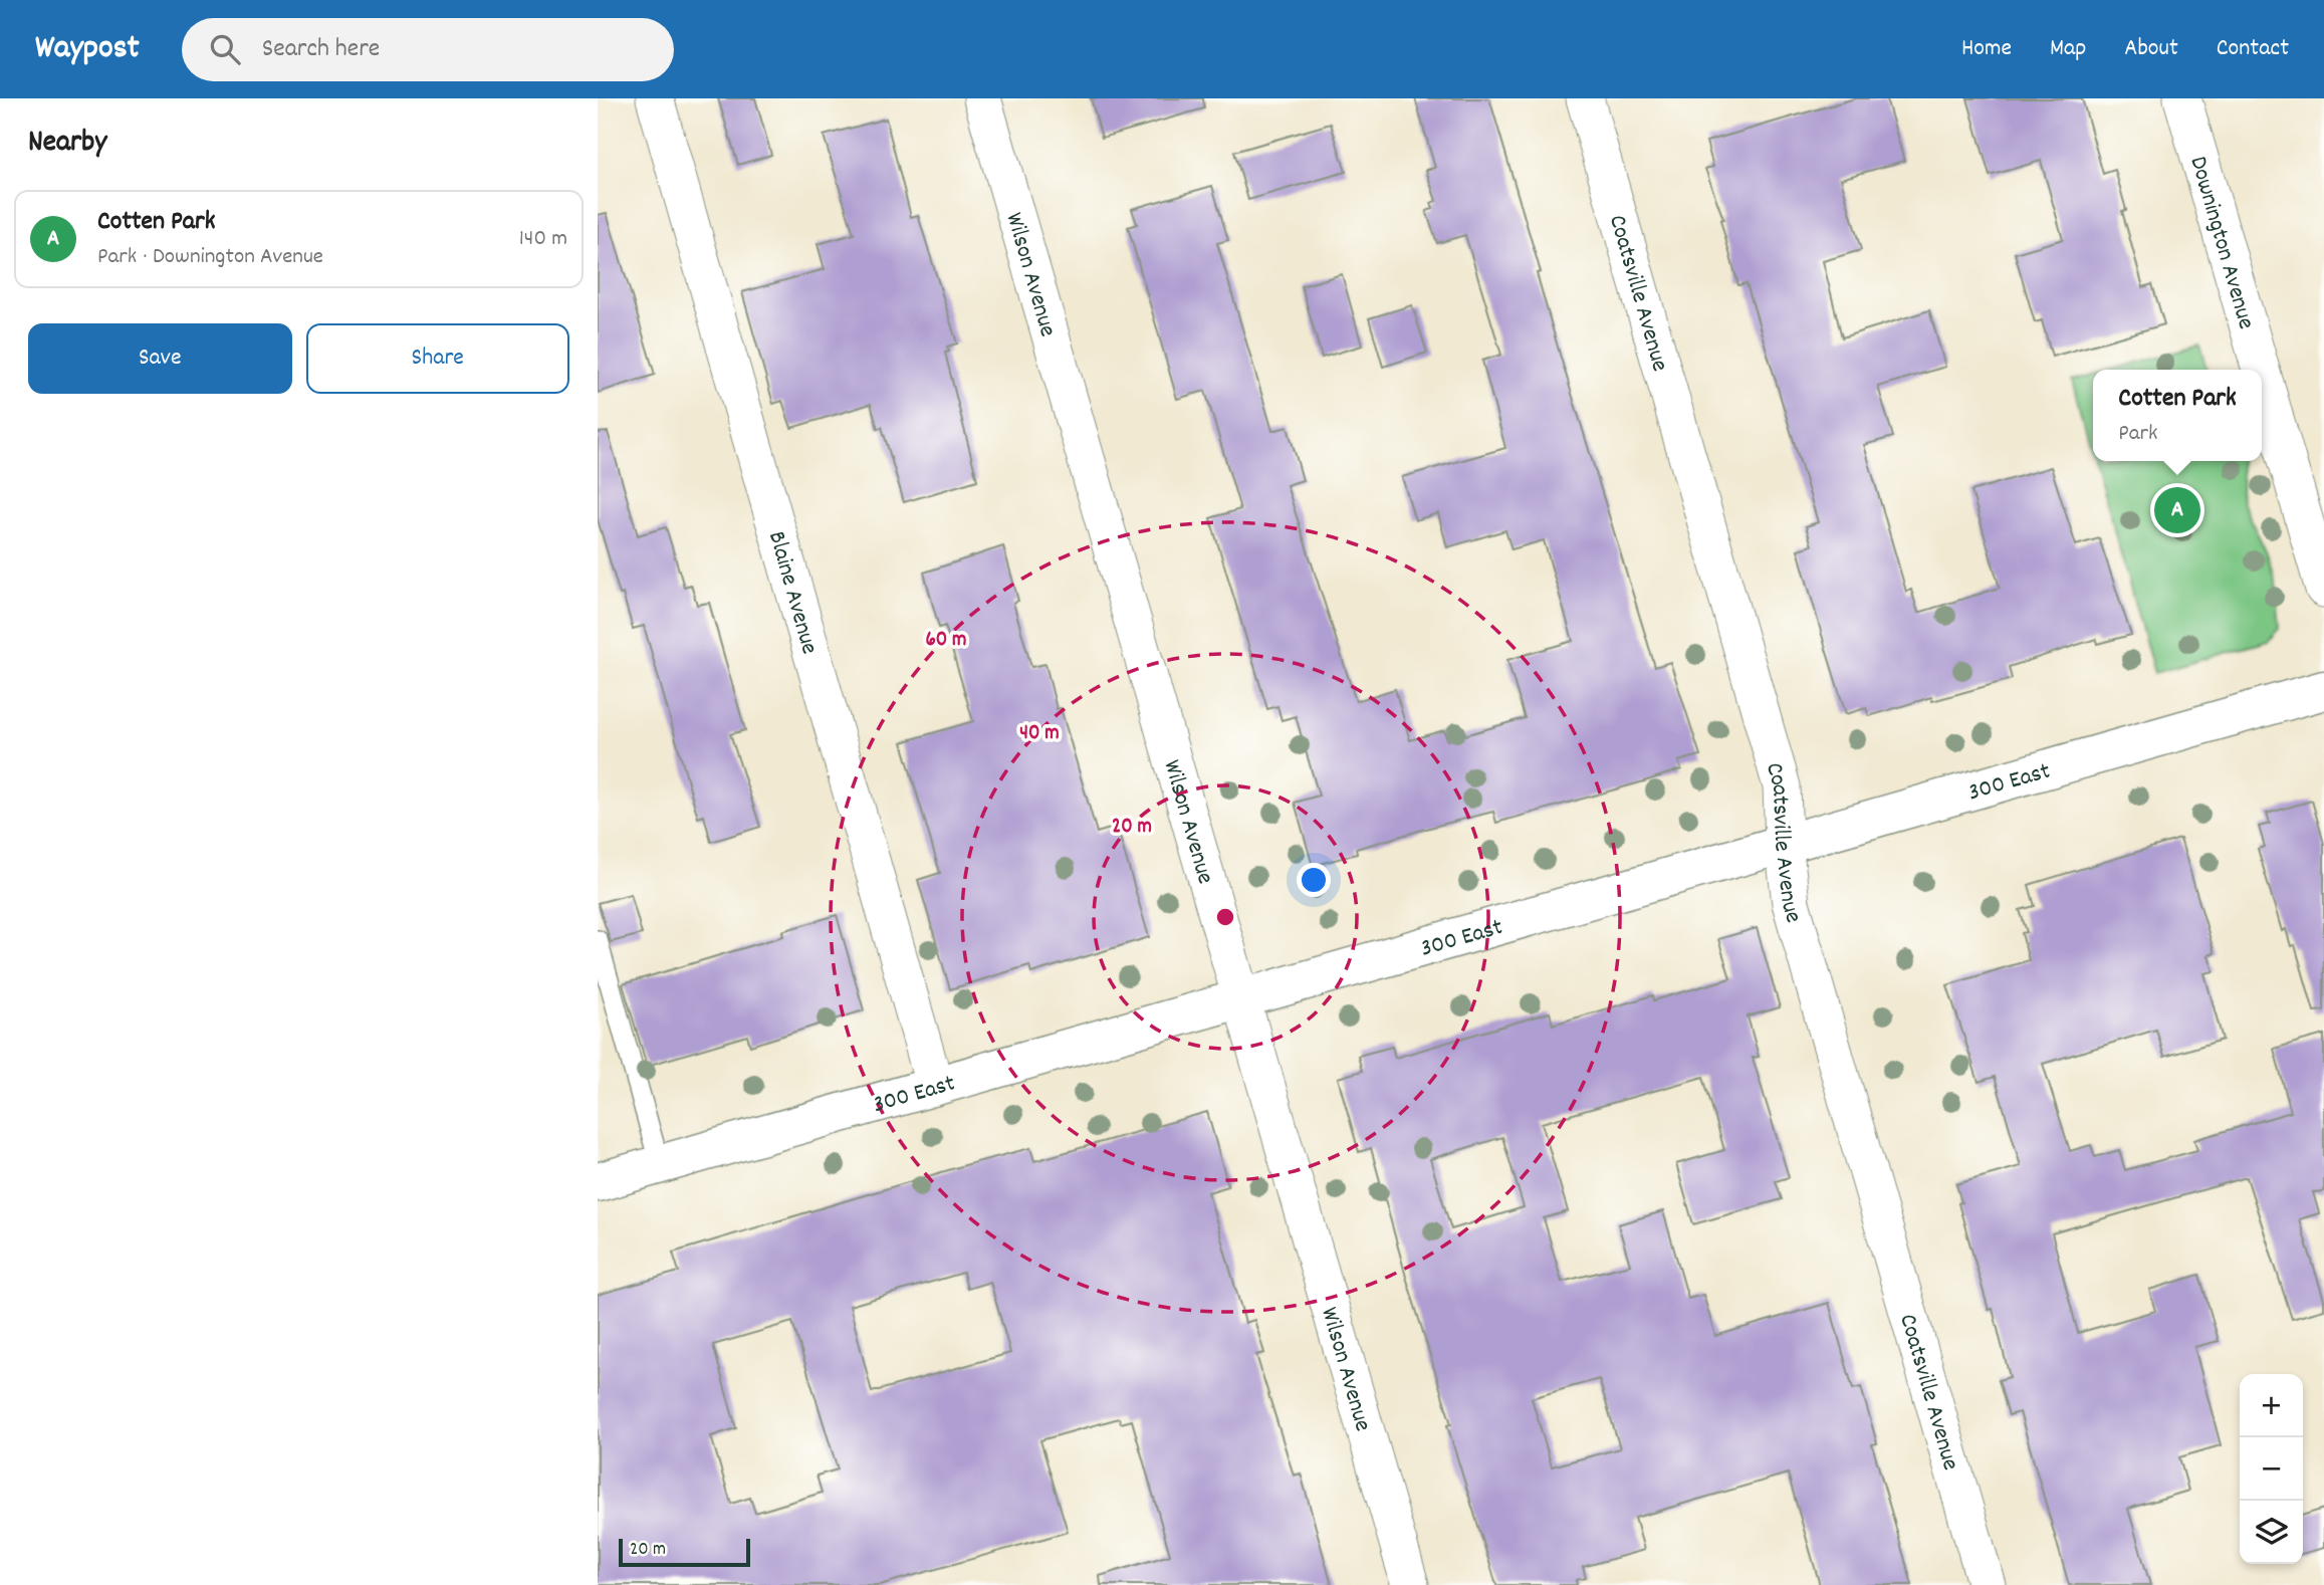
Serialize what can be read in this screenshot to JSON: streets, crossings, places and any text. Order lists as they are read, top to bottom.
{
  "streets": {
    "street": [
      "Downington Avenue",
      "Wilson Avenue",
      "Coatsville Avenue",
      "Blaine Avenue",
      "300 East"
    ]
  },
  "crossings": [
    ["Wilson Avenue", "300 East"],
    ["Coatsville Avenue", "300 East"],
    ["Blaine Avenue", "300 East"]
  ],
  "scale_bar": "20 m",
  "page": {
    "header": "Waypost",
    "search": "Search here",
    "nav": [
      "Home",
      "Map",
      "About",
      "Contact"
    ],
    "heading": "Nearby",
    "list": [
      {
        "mark": "A",
        "name": "Cotten Park",
        "note": "Park · Downington Avenue",
        "value": "140 m"
      }
    ],
    "buttons": ["Save", "Share"],
    "popup": ["Cotten Park", "Park"],
    "pins": "A",
    "map_buttons": ["+", "−"],
    "scale": "20 m"
  },
  "rings": ["60 m", "40 m", "20 m"]
}
